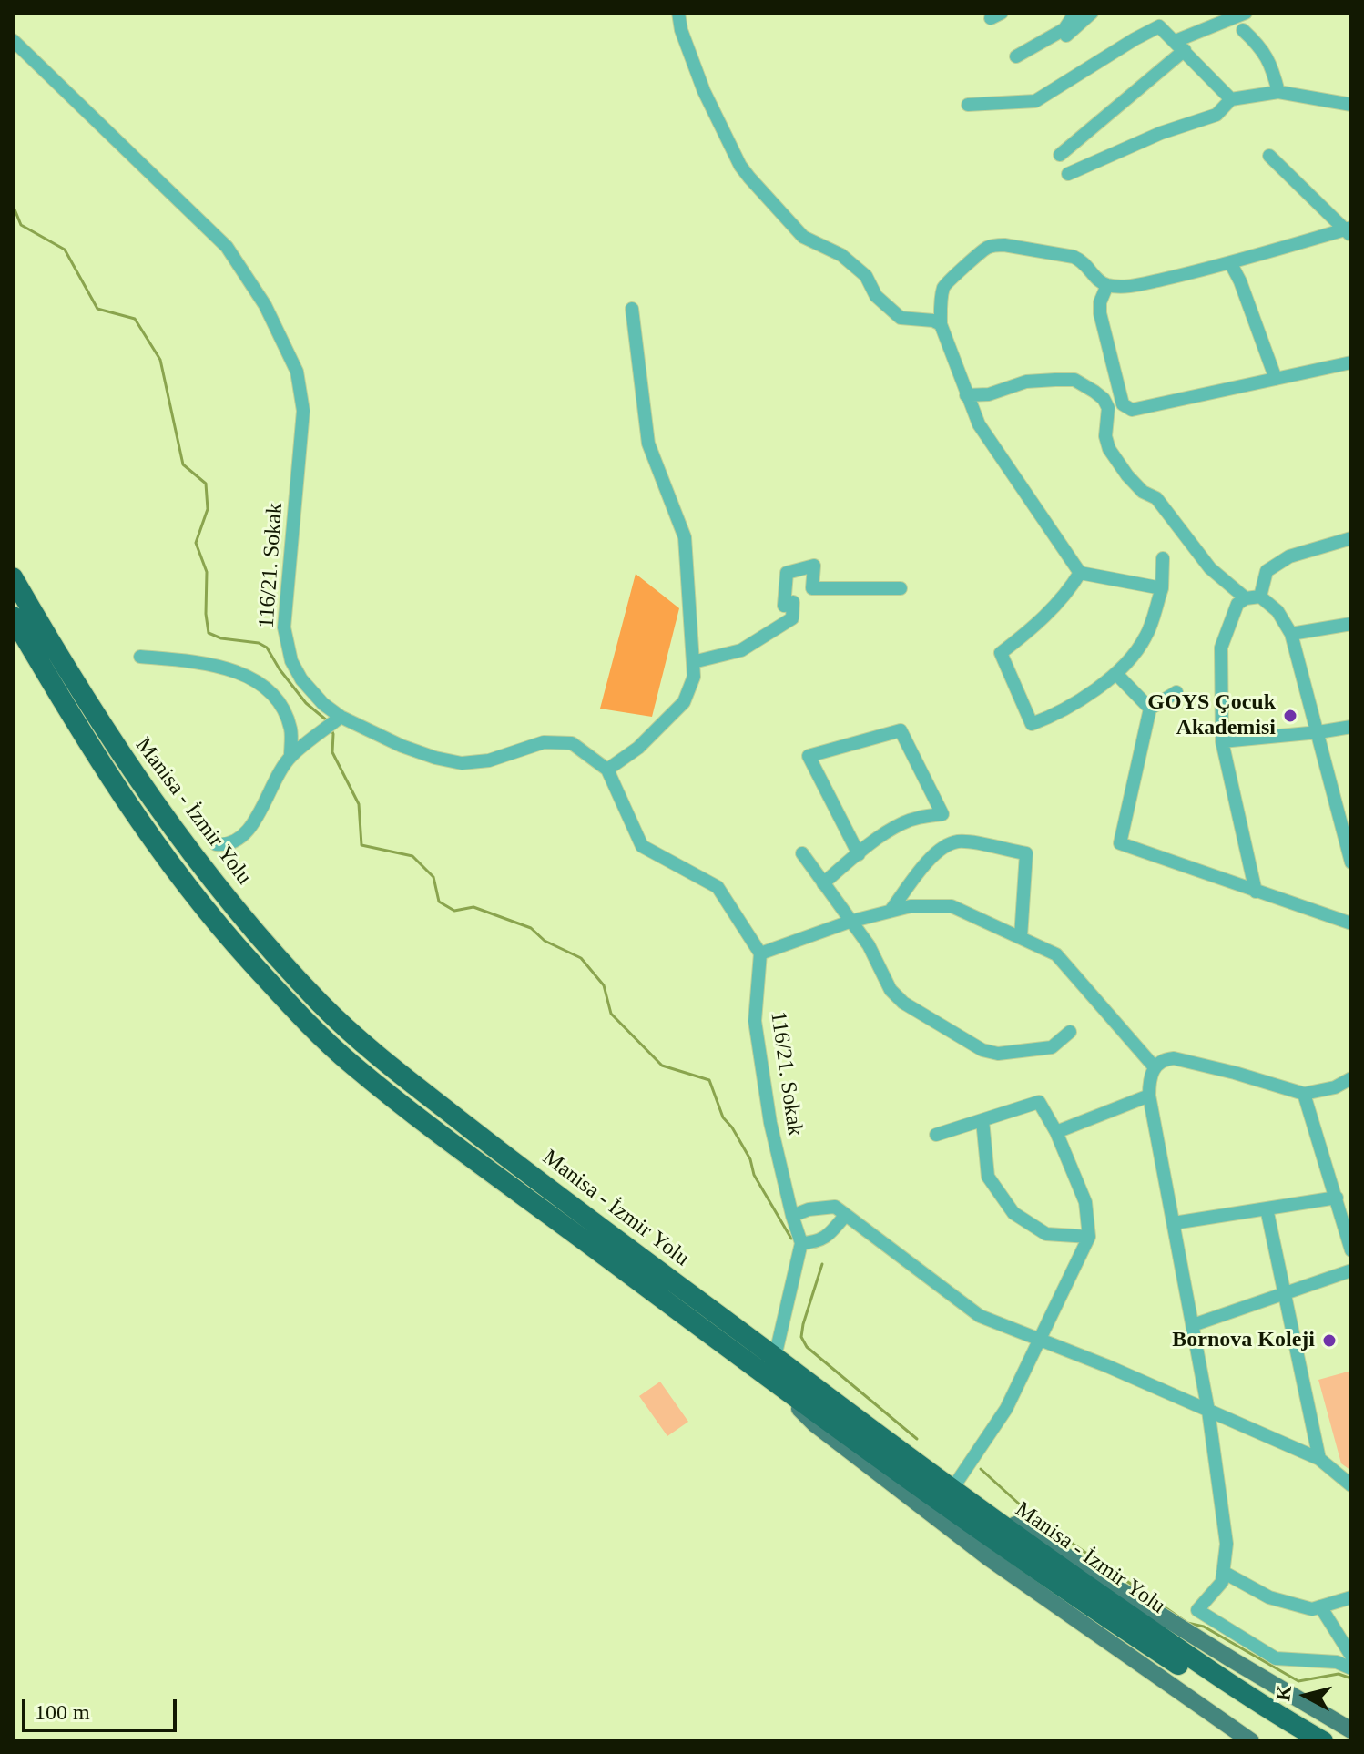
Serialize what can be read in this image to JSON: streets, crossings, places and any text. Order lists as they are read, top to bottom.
{
  "streets": {
    "highway": ["Manisa - İzmir Yolu"],
    "street": ["116/21. Sokak"]
  },
  "places": ["GOYS Çocuk Akademisi", "Bornova Koleji"],
  "scale_bar": "100 m",
  "north": "left"
}
